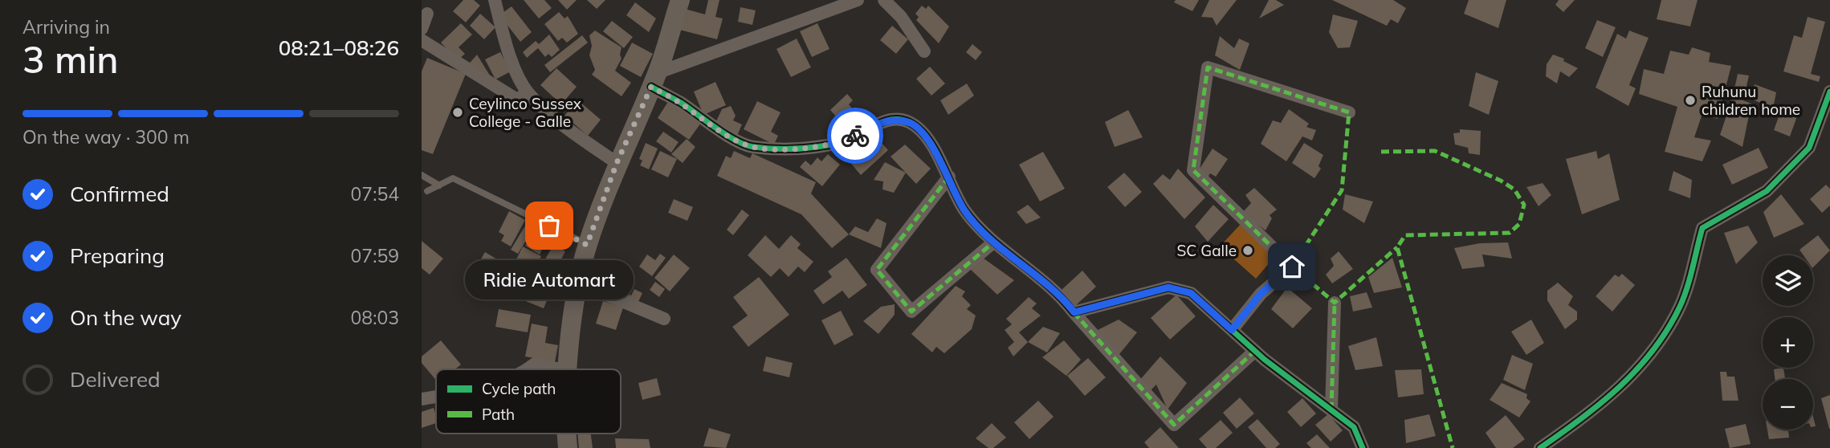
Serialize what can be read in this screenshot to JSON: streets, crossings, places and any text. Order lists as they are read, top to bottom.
{
  "places": [
    "Ruhunu children home",
    "Ceylinco Sussex College - Galle",
    "Ridie Automart",
    "SC Galle"
  ],
  "legend": ["Cycle path", "Path"],
  "page": {
    "heading": ["3 min", "Arriving in", "08:21–08:26"],
    "bar": "On the way · 300 m",
    "list": [
      ["Confirmed", "07:54"],
      ["Preparing", "07:59"],
      ["On the way", "08:03"],
      "Delivered"
    ],
    "map_buttons": ["+", "−"],
    "bubble": "Ridie Automart"
  }
}
